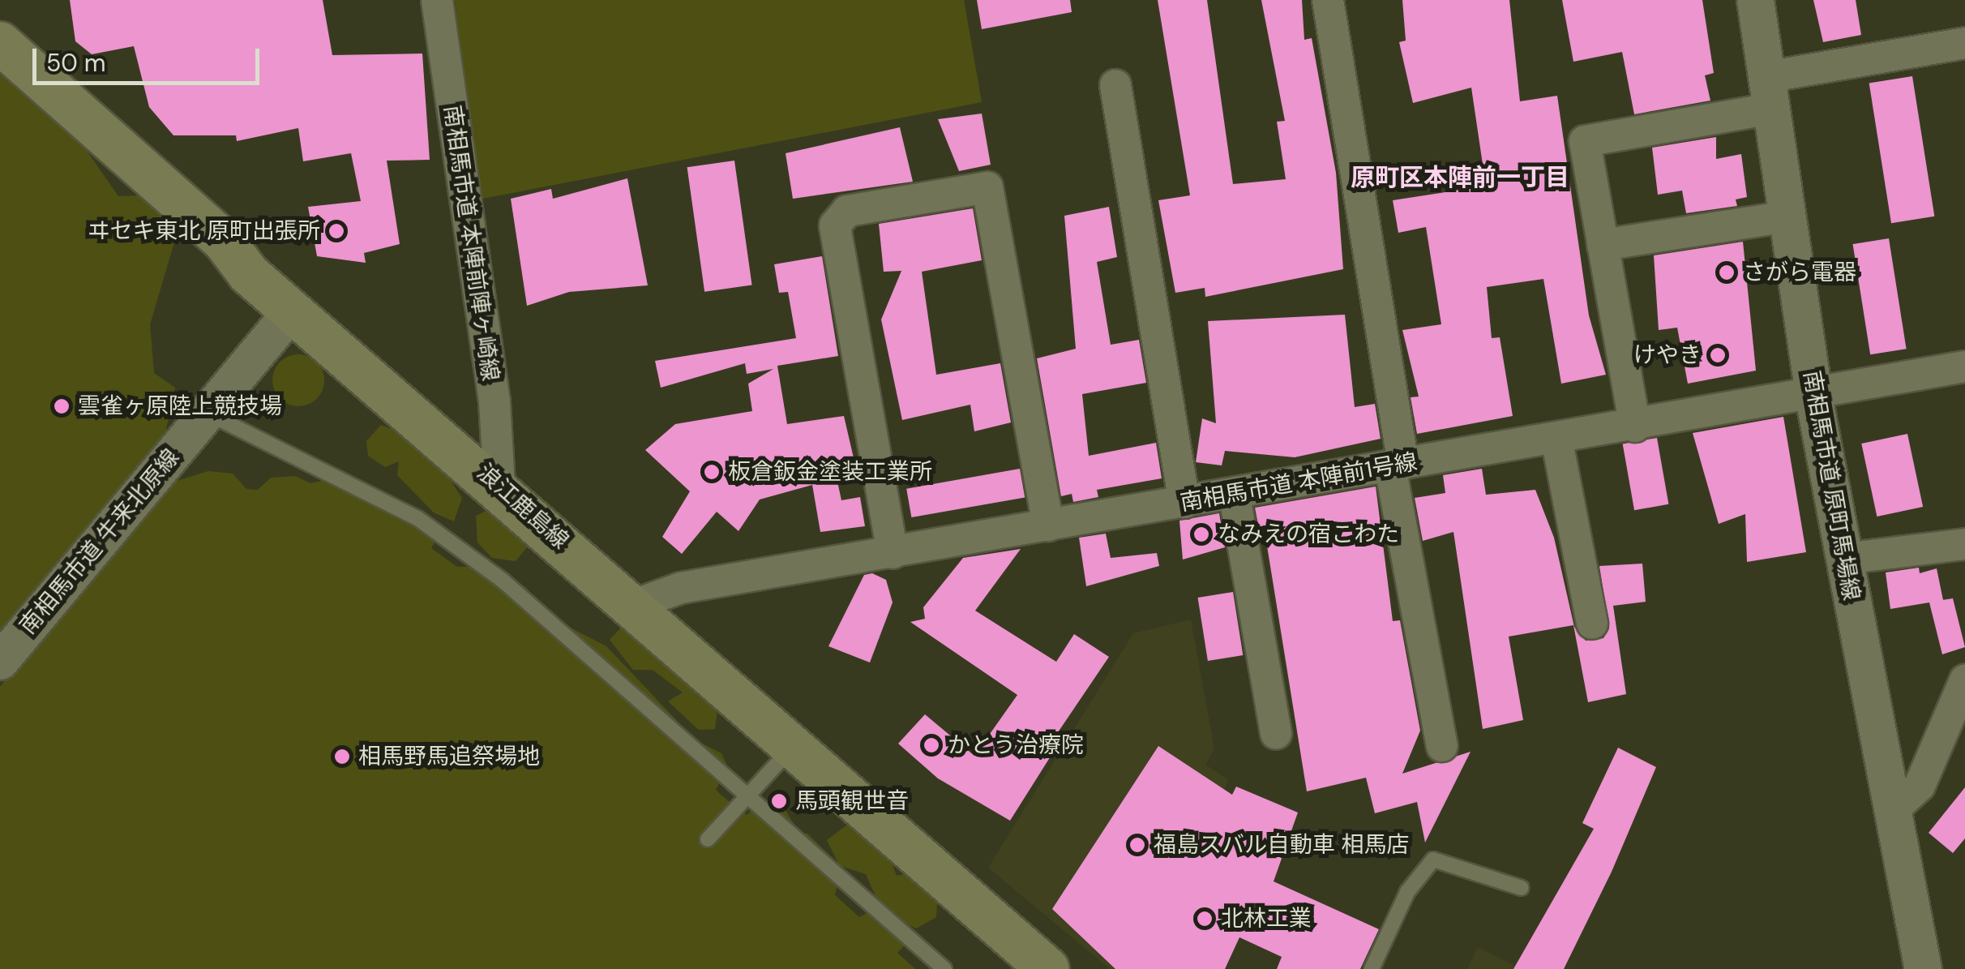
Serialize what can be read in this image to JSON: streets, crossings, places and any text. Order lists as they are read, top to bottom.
{
  "streets": {
    "main road": ["浪江鹿島線"],
    "street": [
      "南相馬市道 本陣前陣ヶ崎線",
      "南相馬市道 本陣前1号線",
      "南相馬市道 原町馬場線",
      "南相馬市道 牛来北原線"
    ]
  },
  "crossings": [
    ["南相馬市道 本陣前陣ヶ崎線", "浪江鹿島線"],
    ["南相馬市道 本陣前1号線", "南相馬市道 原町馬場線"],
    ["南相馬市道 本陣前1号線", "浪江鹿島線"],
    ["浪江鹿島線", "南相馬市道 牛来北原線"]
  ],
  "districts": ["原町区本陣前一丁目"],
  "places": [
    "ヰセキ東北 原町出張所",
    "さがら電器",
    "けやき",
    "雲雀ヶ原陸上競技場",
    "板倉鈑金塗装工業所",
    "なみえの宿こわた",
    "かとう治療院",
    "相馬野馬追祭場地",
    "馬頭観世音",
    "福島スバル自動車 相馬店",
    "北林工業"
  ],
  "scale_bar": "50 m"
}
